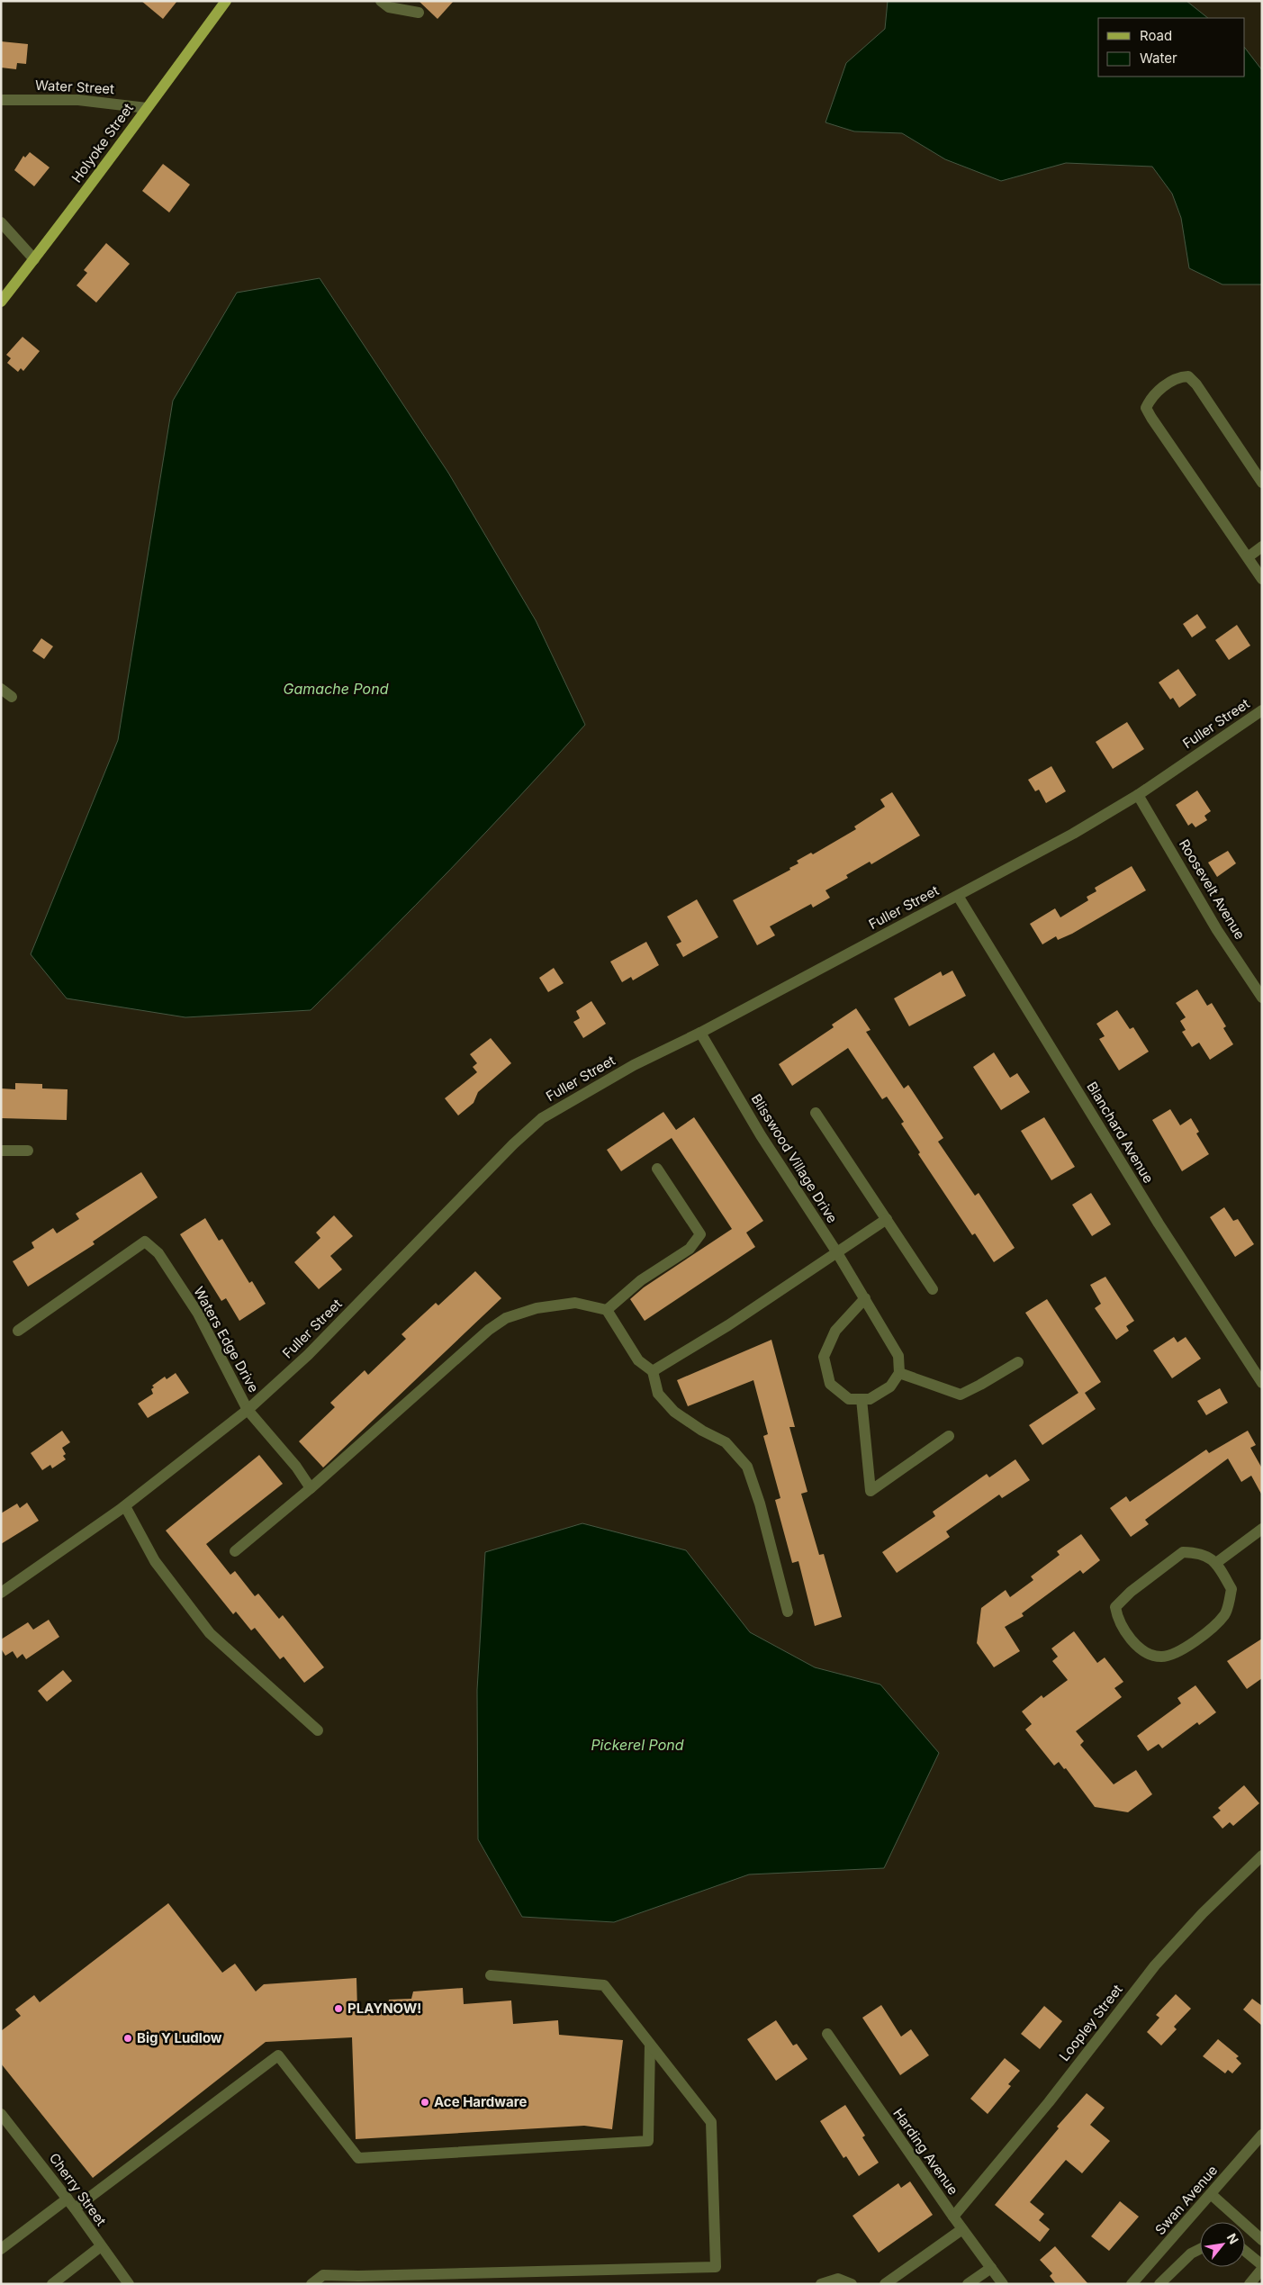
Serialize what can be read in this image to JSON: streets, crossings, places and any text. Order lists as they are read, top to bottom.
{
  "streets": {
    "main road": ["Holyoke Street"],
    "street": [
      "Water Street",
      "Fuller Street",
      "Roosevelt Avenue",
      "Blanchard Avenue",
      "Blisswood Village Drive",
      "Waters Edge Drive",
      "Loopley Street",
      "Harding Avenue",
      "Cherry Street",
      "Swan Avenue"
    ]
  },
  "crossings": [
    ["Water Street", "Holyoke Street"],
    ["Fuller Street", "Roosevelt Avenue"],
    ["Fuller Street", "Blanchard Avenue"],
    ["Fuller Street", "Blisswood Village Drive"],
    ["Fuller Street", "Waters Edge Drive"],
    ["Loopley Street", "Harding Avenue"]
  ],
  "water": ["Gamache Pond", "Pickerel Pond"],
  "places": ["PLAYNOW!", "Big Y Ludlow", "Ace Hardware"],
  "legend": ["Road", "Water"],
  "north": "top right"
}
